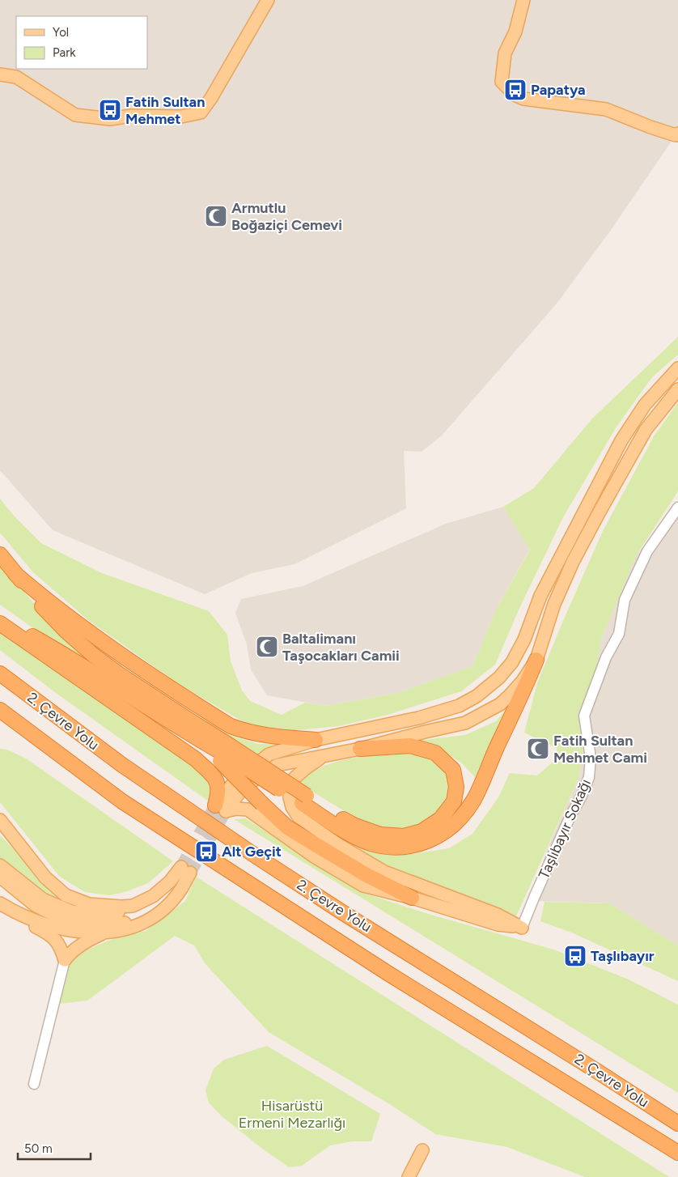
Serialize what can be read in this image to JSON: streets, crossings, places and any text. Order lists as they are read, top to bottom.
{
  "streets": {
    "highway": ["2. Çevre Yolu"],
    "street": ["Taşlıbayır Sokağı"]
  },
  "parks": ["Hisarüstü Ermeni Mezarlığı"],
  "places": {
    "bus stop": [
      "Papatya",
      "Fatih Sultan Mehmet",
      "Alt Geçit",
      "Taşlıbayır"
    ],
    "mosque": ["Armutlu Boğaziçi Cemevi", "Baltalimanı Taşocakları Camii", "Fatih Sultan Mehmet Cami"]
  },
  "legend": ["Yol", "Park"],
  "scale_bar": "50 m"
}
